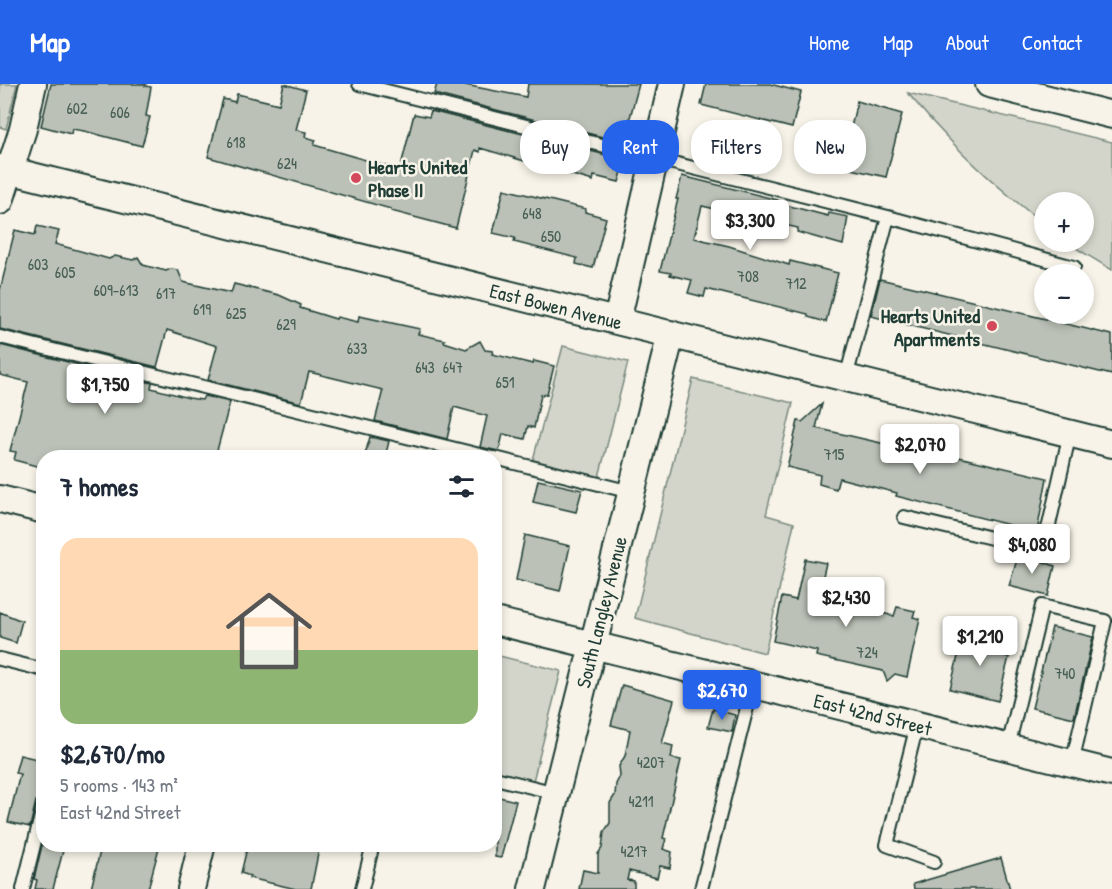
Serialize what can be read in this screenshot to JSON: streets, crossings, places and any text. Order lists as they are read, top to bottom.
{
  "streets": {
    "street": ["East Bowen Avenue", "South Langley Avenue", "East 42nd Street"]
  },
  "crossings": [
    ["East Bowen Avenue", "South Langley Avenue"],
    ["South Langley Avenue", "East 42nd Street"]
  ],
  "places": ["Hearts United Phase II", "Hearts United Apartments"],
  "house_numbers": [
    "602",
    "606",
    "618",
    "624",
    "648",
    "650",
    "603",
    "605",
    "708",
    "712",
    "609-613",
    "617",
    "619",
    "625",
    "629",
    "633",
    "643",
    "647",
    "651",
    "715",
    "724",
    "740",
    "4207",
    "4211",
    "4217"
  ],
  "page": {
    "header": "Map",
    "nav": [
      "Home",
      "Map",
      "About",
      "Contact"
    ],
    "chip": [
      "Buy",
      "Rent",
      "Filters",
      "New"
    ],
    "map_buttons": ["+", "−"],
    "price": [
      "$3,300",
      "$1,750",
      "$2,070",
      "$4,080",
      "$2,430",
      "$1,210",
      "$2,670"
    ],
    "heading": "7 homes",
    "list": [
      {
        "name": "$2,670/mo",
        "note": "5 rooms · 143 m² · East 42nd Street"
      }
    ]
  }
}
